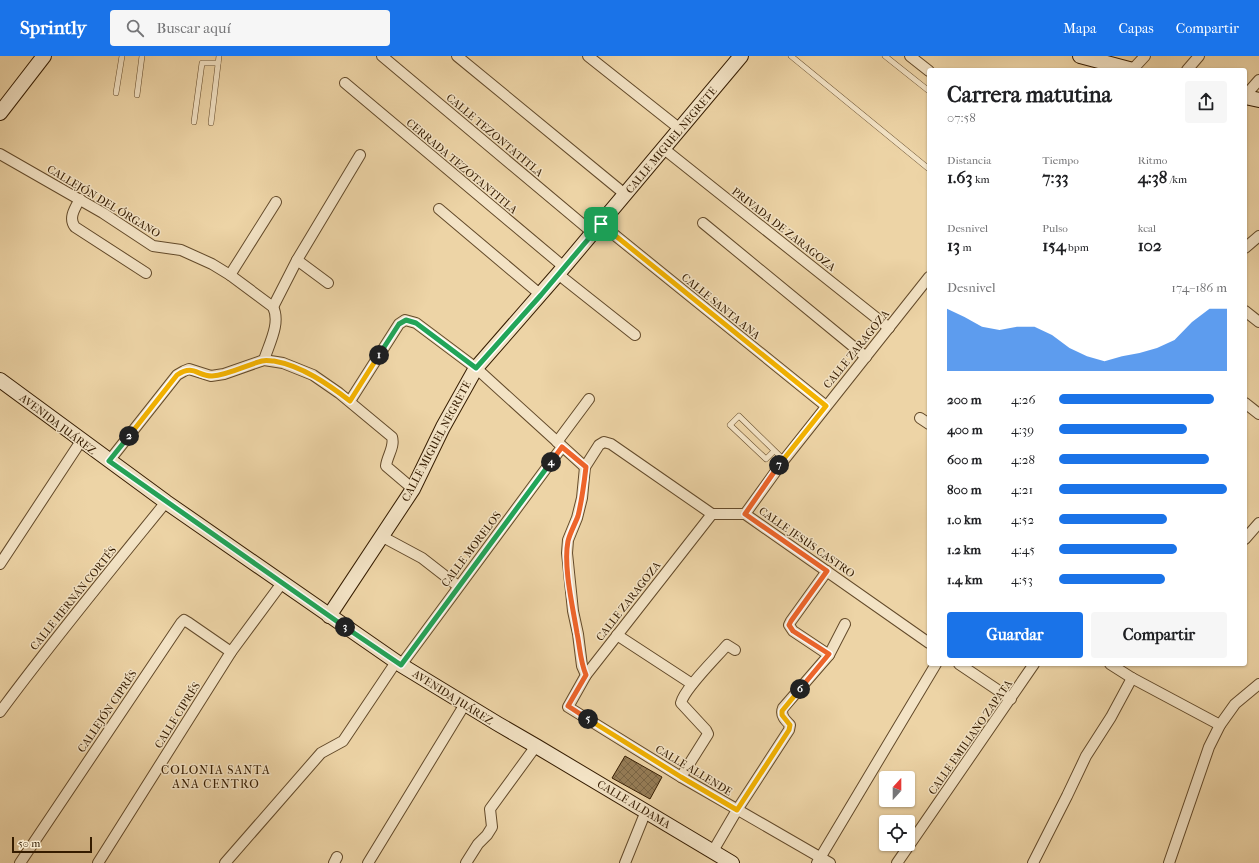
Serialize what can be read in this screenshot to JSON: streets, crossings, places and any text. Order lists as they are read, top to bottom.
{
  "streets": {
    "street": [
      "CALLE TEZONTATITLA",
      "CALLE MIGUEL NEGRETE",
      "CERRADA TEZOTANTITLA",
      "CALLEJÓN DEL ÓRGANO",
      "PRIVADA DE ZARAGOZA",
      "CALLE SANTA ANA",
      "CALLE ZARAGOZA",
      "AVENIDA JUÁREZ",
      "CALLE JESÚS CASTRO",
      "CALLE MORELOS",
      "CALLE HERNÁN CORTÉS",
      "CALLEJÓN CIPRÉS",
      "CALLE CIPRÉS",
      "CALLE EMILIANO ZAPATA",
      "CALLE ALLENDE",
      "CALLE ALDAMA"
    ]
  },
  "crossings": [
    ["CALLE TEZONTATITLA", "CALLE MIGUEL NEGRETE"],
    ["CALLE TEZONTATITLA", "CALLE SANTA ANA"],
    ["CALLE MIGUEL NEGRETE", "CERRADA TEZOTANTITLA"],
    ["CALLE MIGUEL NEGRETE", "PRIVADA DE ZARAGOZA"],
    ["CALLE MIGUEL NEGRETE", "CALLE SANTA ANA"],
    ["CALLE MIGUEL NEGRETE", "AVENIDA JUÁREZ"],
    ["PRIVADA DE ZARAGOZA", "CALLE ZARAGOZA"],
    ["CALLE SANTA ANA", "CALLE ZARAGOZA"],
    ["CALLE ZARAGOZA", "CALLE JESÚS CASTRO"],
    ["CALLE ZARAGOZA", "CALLE ALLENDE"],
    ["AVENIDA JUÁREZ", "CALLE MORELOS"],
    ["AVENIDA JUÁREZ", "CALLE HERNÁN CORTÉS"],
    ["AVENIDA JUÁREZ", "CALLE CIPRÉS"],
    ["AVENIDA JUÁREZ", "CALLE ALDAMA"],
    ["CALLEJÓN CIPRÉS", "CALLE CIPRÉS"]
  ],
  "districts": ["COLONIA SANTA ANA CENTRO"],
  "scale_bar": "50 m",
  "north": "top",
  "page": {
    "header": "Sprintly",
    "search": "Buscar aquí",
    "nav": ["Mapa", "Capas", "Compartir"],
    "heading": ["Carrera matutina", "07:58"],
    "stats": [
      ["Distancia", "1.63 km"],
      ["Tiempo", "7:33"],
      ["Ritmo", "4:38 /km"],
      ["Desnivel", "13 m"],
      ["Pulso", "154 bpm"],
      ["kcal", "102"]
    ],
    "chart": ["Desnivel", "174–186 m"],
    "pins": [
      "1",
      "2",
      "4",
      "7",
      "3",
      "6",
      "5"
    ],
    "list": [
      {
        "name": "200 m",
        "note": "4:26"
      },
      {
        "name": "400 m",
        "note": "4:39"
      },
      {
        "name": "600 m",
        "note": "4:28"
      },
      {
        "name": "800 m",
        "note": "4:21"
      },
      {
        "name": "1.0 km",
        "note": "4:52"
      },
      {
        "name": "1.2 km",
        "note": "4:45"
      },
      {
        "name": "1.4 km",
        "note": "4:53"
      }
    ],
    "buttons": ["Guardar", "Compartir"],
    "scale": "50 m"
  }
}
